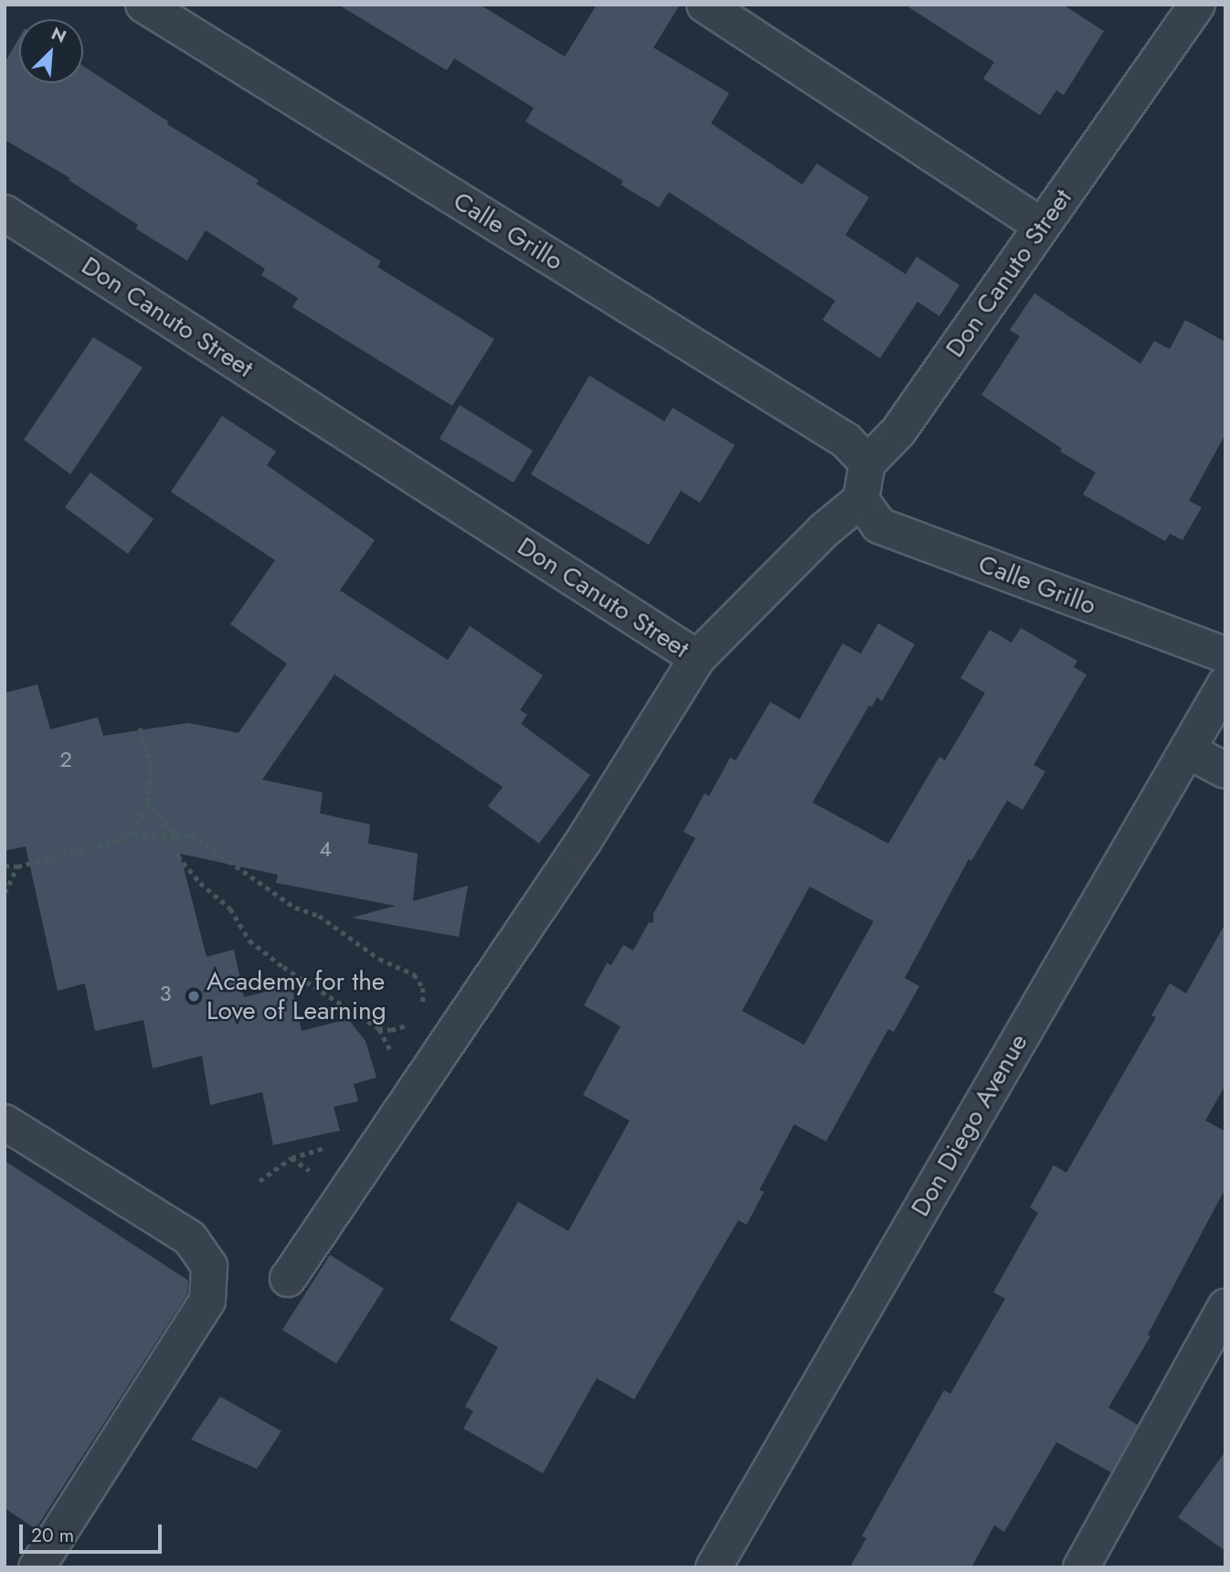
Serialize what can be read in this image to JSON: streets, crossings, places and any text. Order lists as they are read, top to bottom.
{
  "streets": {
    "street": ["Calle Grillo", "Don Canuto Street", "Don Diego Avenue"]
  },
  "crossings": [
    ["Calle Grillo", "Don Canuto Street"]
  ],
  "places": ["Academy for the Love of Learning"],
  "house_numbers": ["2", "4", "3"],
  "scale_bar": "20 m",
  "north": "top right"
}
